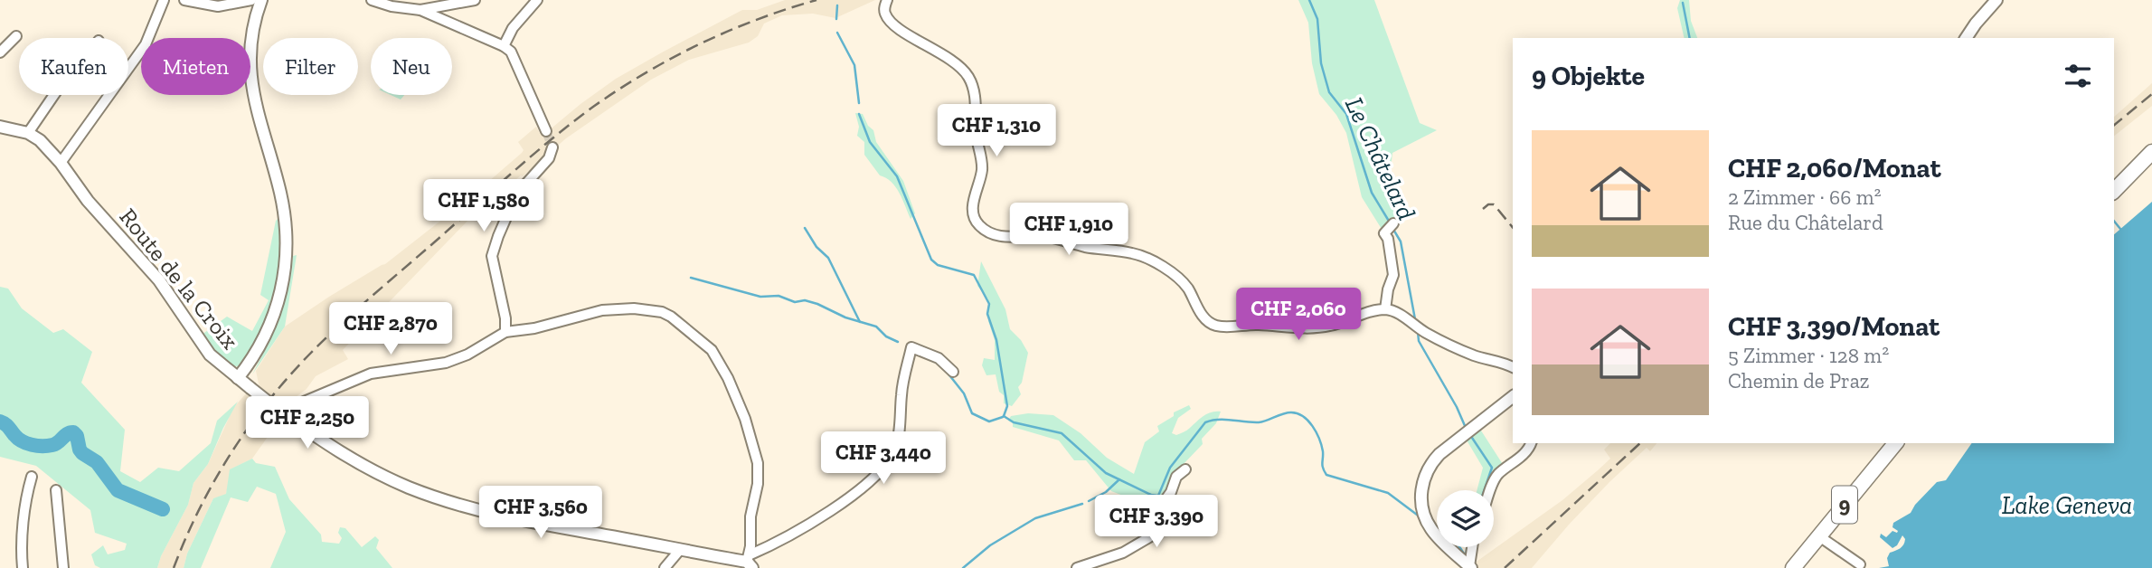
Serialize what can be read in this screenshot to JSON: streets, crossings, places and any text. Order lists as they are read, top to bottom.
{
  "streets": {
    "main road": ["9"],
    "street": ["Route de la Croix"]
  },
  "water": ["Le Châtelard", "Lake Geneva"],
  "page": {
    "chip": [
      "Kaufen",
      "Mieten",
      "Filter",
      "Neu"
    ],
    "heading": "9 Objekte",
    "price": [
      "CHF 1,310",
      "CHF 1,580",
      "CHF 1,910",
      "CHF 2,060",
      "CHF 2,870",
      "CHF 2,250",
      "CHF 3,440",
      "CHF 3,560",
      "CHF 3,390"
    ],
    "list": [
      {
        "name": "CHF 2,060/Monat",
        "note": "2 Zimmer · 66 m² · Rue du Châtelard"
      },
      {
        "name": "CHF 3,390/Monat",
        "note": "5 Zimmer · 128 m² · Chemin de Praz"
      }
    ]
  }
}
